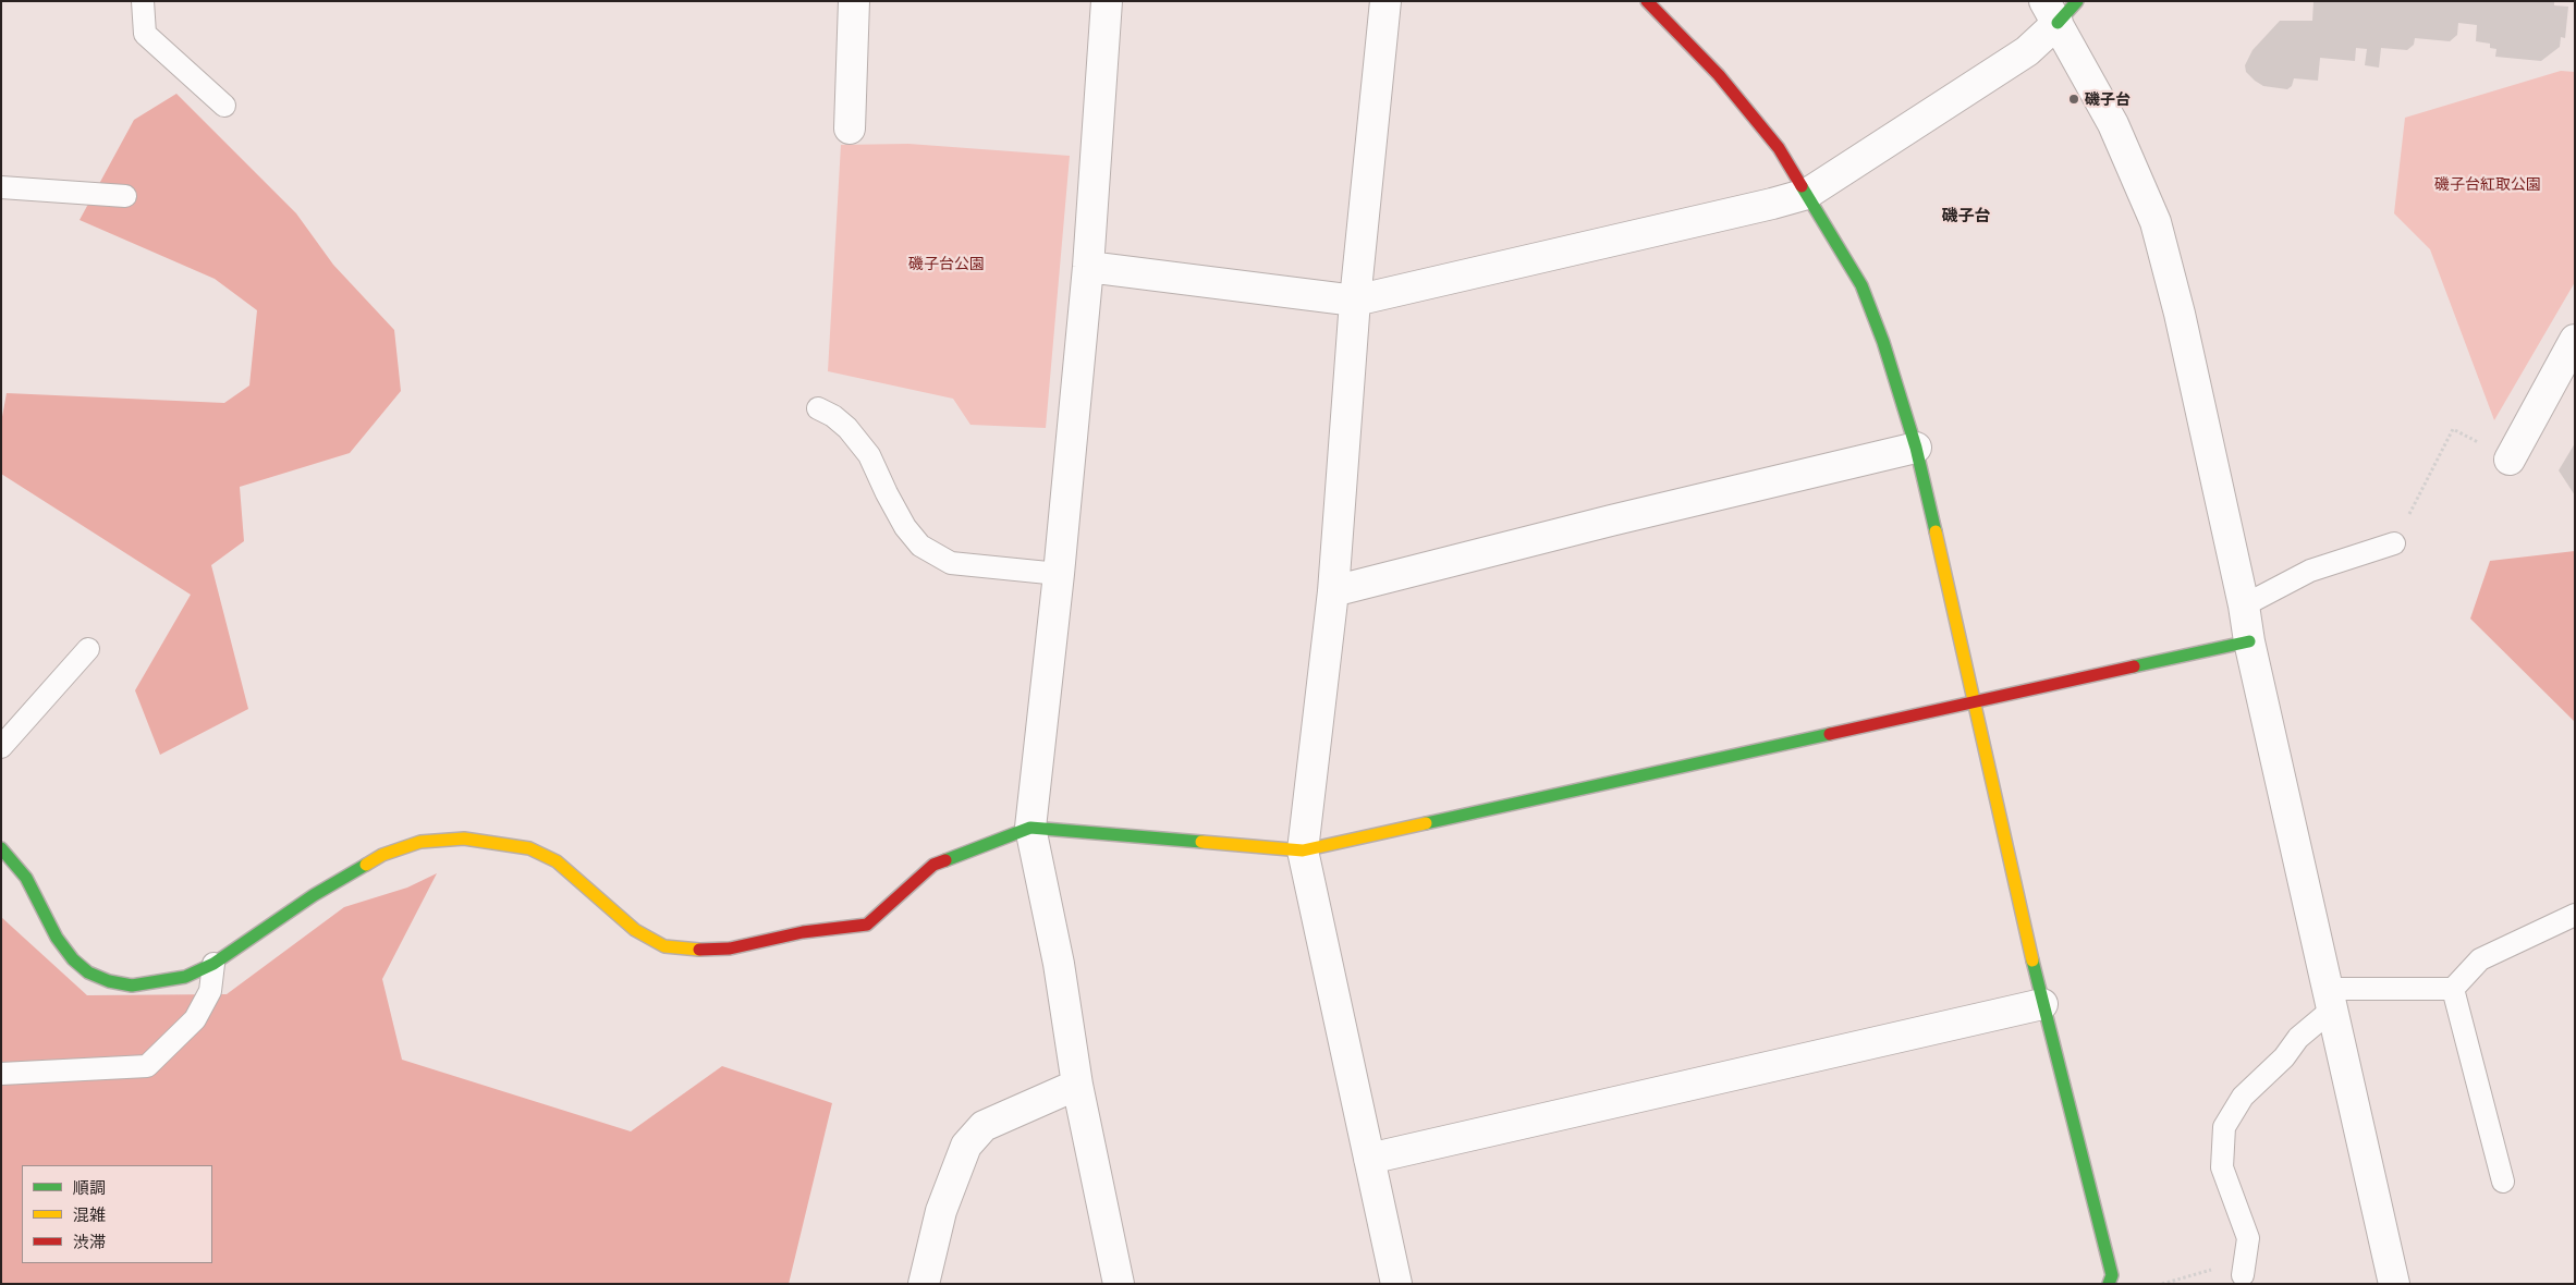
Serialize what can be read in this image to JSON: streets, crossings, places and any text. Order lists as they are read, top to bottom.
{
  "districts": ["磯子台"],
  "parks": ["磯子台紅取公園", "磯子台公園"],
  "places": ["磯子台"],
  "legend": ["順調", "混雑", "渋滞"]
}
